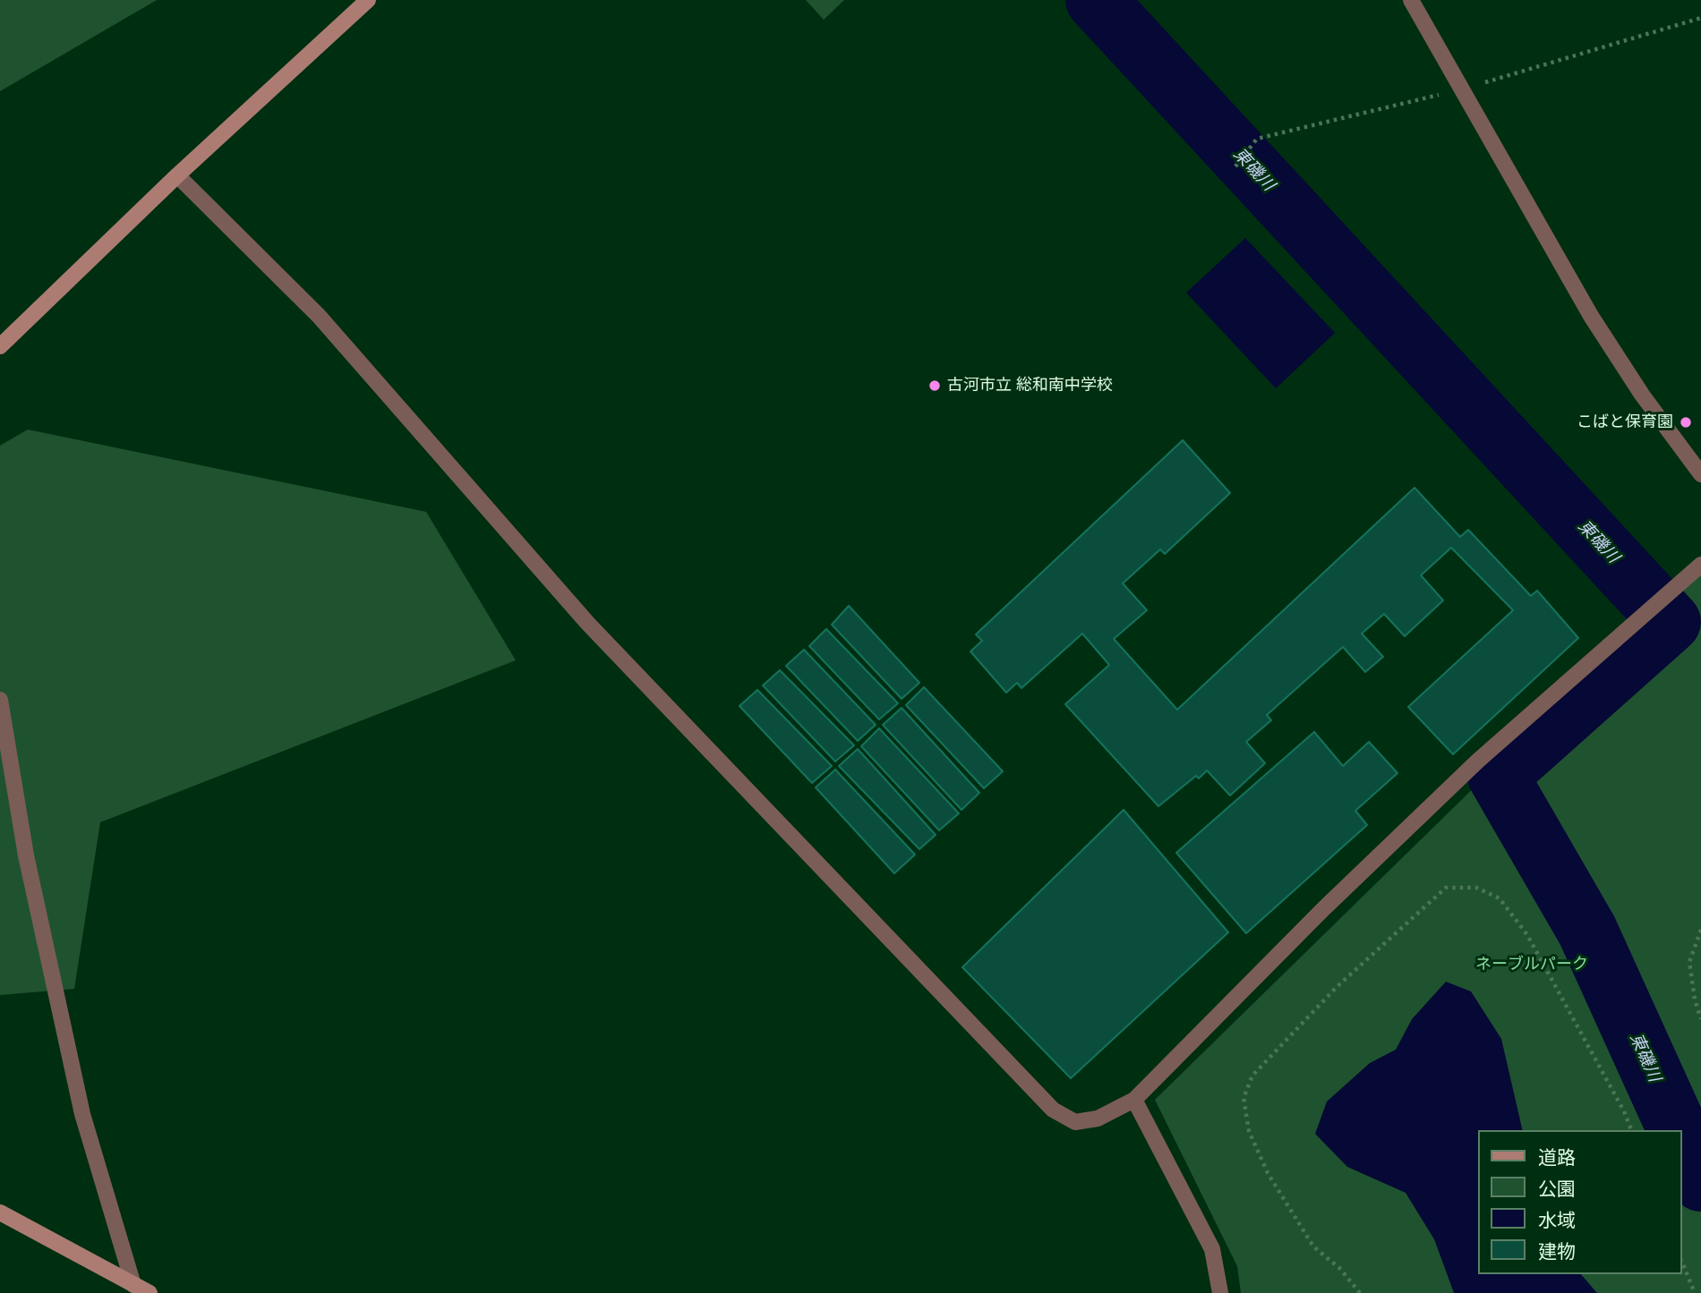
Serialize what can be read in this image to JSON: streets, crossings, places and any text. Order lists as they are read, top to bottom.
{
  "water": ["東磯川"],
  "parks": ["ネーブルパーク"],
  "places": ["古河市立 総和南中学校", "こばと保育園"],
  "legend": [
    "道路",
    "公園",
    "水域",
    "建物"
  ]
}
